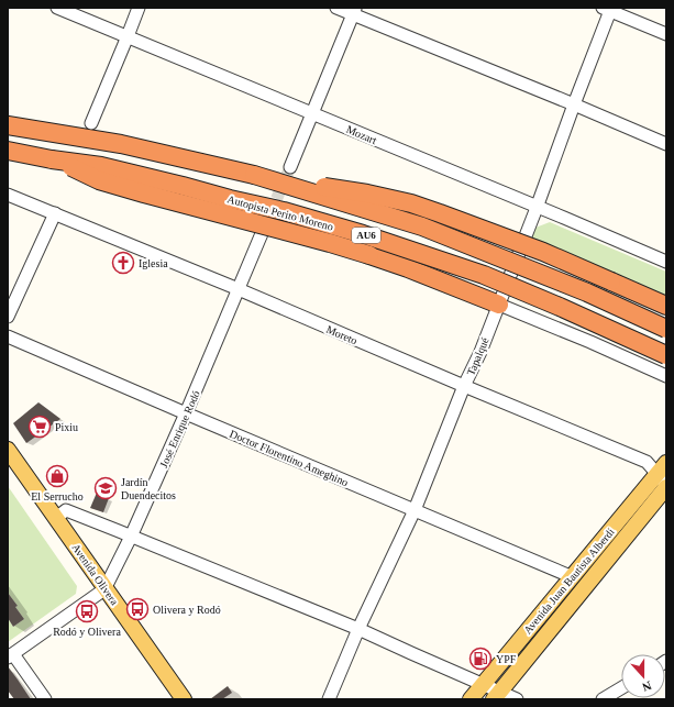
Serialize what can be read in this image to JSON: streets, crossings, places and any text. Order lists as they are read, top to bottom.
{
  "streets": {
    "highway": ["Autopista Perito Moreno", "AU6"],
    "main road": ["Avenida Olivera", "Avenida Juan Bautista Alberdi"],
    "street": [
      "Mozart",
      "Moreto",
      "Tapalqué",
      "José Enrique Rodó",
      "Doctor Florentino Ameghino"
    ]
  },
  "crossings": [
    ["Mozart", "Tapalqué"],
    ["Moreto", "Tapalqué"],
    ["Moreto", "José Enrique Rodó"],
    ["Moreto", "Avenida Juan Bautista Alberdi"],
    ["Tapalqué", "Doctor Florentino Ameghino"],
    ["José Enrique Rodó", "Doctor Florentino Ameghino"],
    ["José Enrique Rodó", "Avenida Olivera"],
    ["Doctor Florentino Ameghino", "Avenida Juan Bautista Alberdi"]
  ],
  "places": {
    "church": ["Iglesia"],
    "supermarket": ["Pixiu"],
    "shop": ["El Serrucho"],
    "school or university": ["Jardín Duendecitos"],
    "bus stop": ["Olivera y Rodó", "Rodó y Olivera"],
    "fuel station": ["YPF"]
  },
  "north": "bottom"
}
